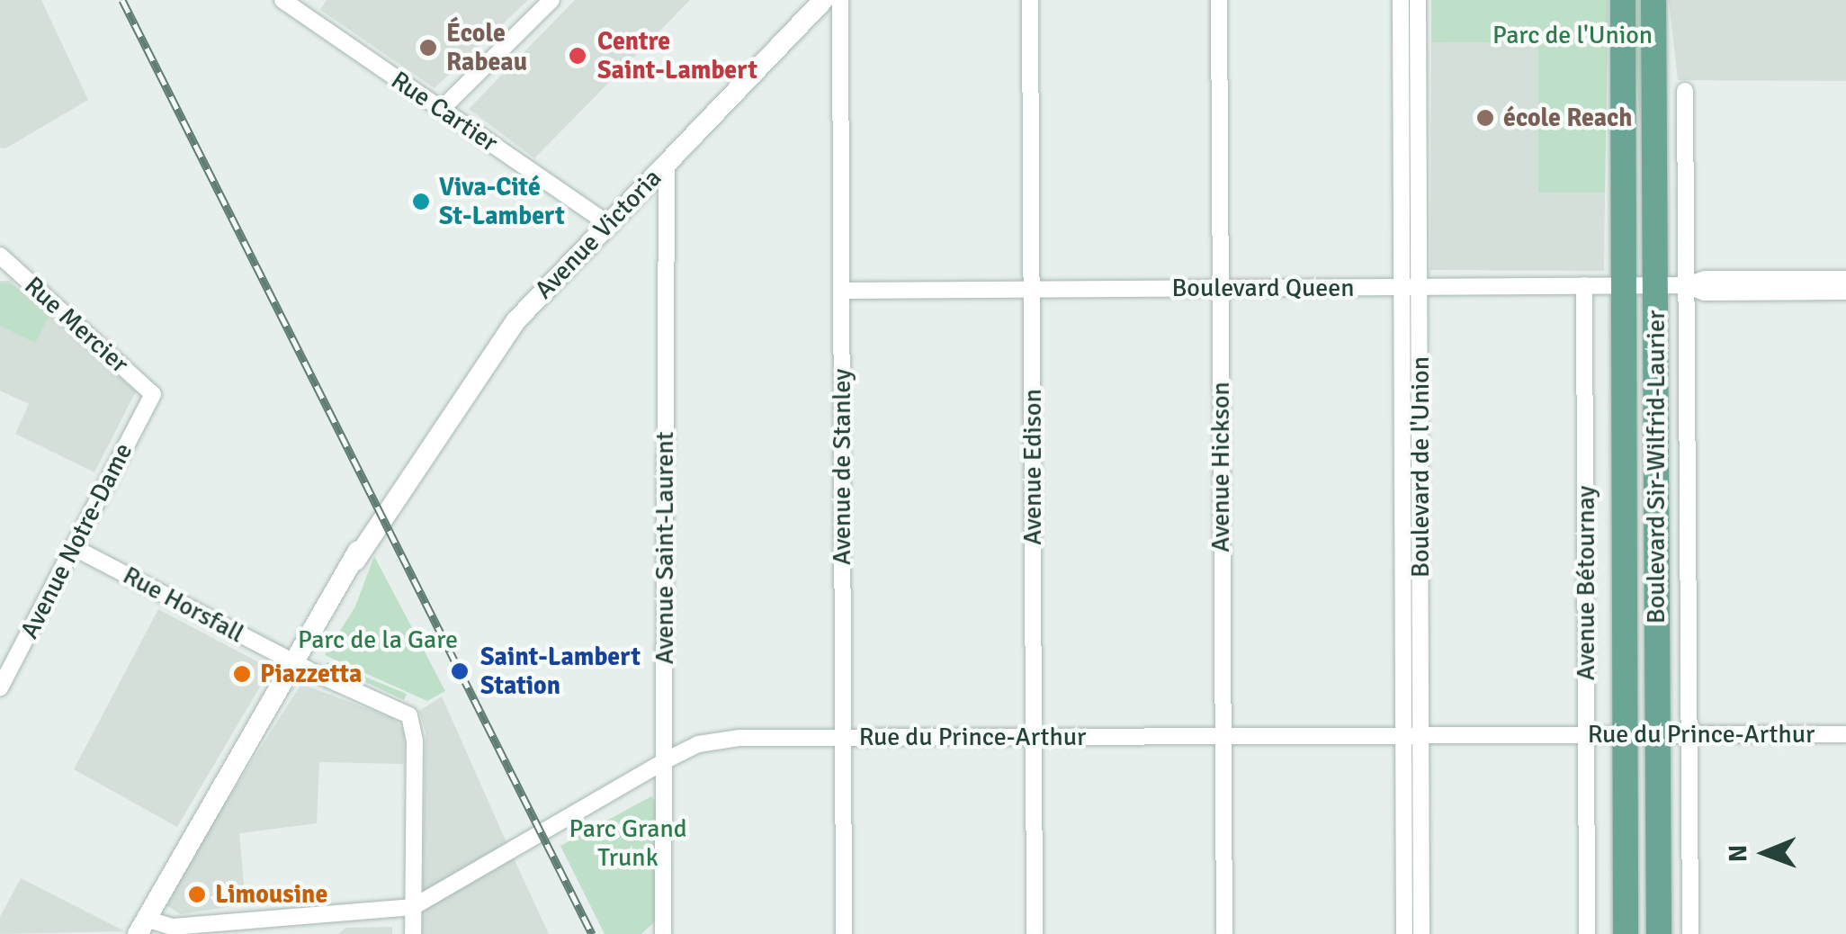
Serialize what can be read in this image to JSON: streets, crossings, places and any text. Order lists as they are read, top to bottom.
{
  "streets": {
    "main road": ["Boulevard Sir-Wilfrid-Laurier"],
    "street": [
      "Rue Cartier",
      "Avenue Victoria",
      "Boulevard Queen",
      "Rue Mercier",
      "Avenue de Stanley",
      "Avenue Edison",
      "Avenue Hickson",
      "Boulevard de l'Union",
      "Avenue Notre-Dame",
      "Avenue Saint-Laurent",
      "Avenue Bétournay",
      "Rue Horsfall",
      "Rue du Prince-Arthur"
    ]
  },
  "crossings": [
    ["Rue Cartier", "Avenue Victoria"],
    ["Avenue Victoria", "Avenue Saint-Laurent"],
    ["Avenue Victoria", "Rue Horsfall"],
    ["Avenue Victoria", "Rue du Prince-Arthur"],
    ["Boulevard Queen", "Avenue de Stanley"],
    ["Boulevard Queen", "Avenue Edison"],
    ["Boulevard Queen", "Avenue Hickson"],
    ["Boulevard Queen", "Boulevard de l'Union"],
    ["Boulevard Queen", "Boulevard Sir-Wilfrid-Laurier"],
    ["Boulevard Queen", "Avenue Bétournay"],
    ["Rue Mercier", "Avenue Notre-Dame"],
    ["Avenue de Stanley", "Rue du Prince-Arthur"],
    ["Avenue Edison", "Rue du Prince-Arthur"],
    ["Avenue Hickson", "Rue du Prince-Arthur"],
    ["Boulevard de l'Union", "Rue du Prince-Arthur"],
    ["Boulevard Sir-Wilfrid-Laurier", "Rue du Prince-Arthur"],
    ["Avenue Notre-Dame", "Rue Horsfall"],
    ["Avenue Saint-Laurent", "Rue du Prince-Arthur"],
    ["Avenue Bétournay", "Rue du Prince-Arthur"],
    ["Rue Horsfall", "Rue du Prince-Arthur"]
  ],
  "parks": ["Parc de l'Union", "Parc de la Gare", "Parc Grand Trunk"],
  "places": [
    "École Rabeau",
    "Centre Saint-Lambert",
    "école Reach",
    "Viva-Cité St-Lambert",
    "Saint-Lambert Station",
    "Piazzetta",
    "Limousine"
  ],
  "north": "left"
}
